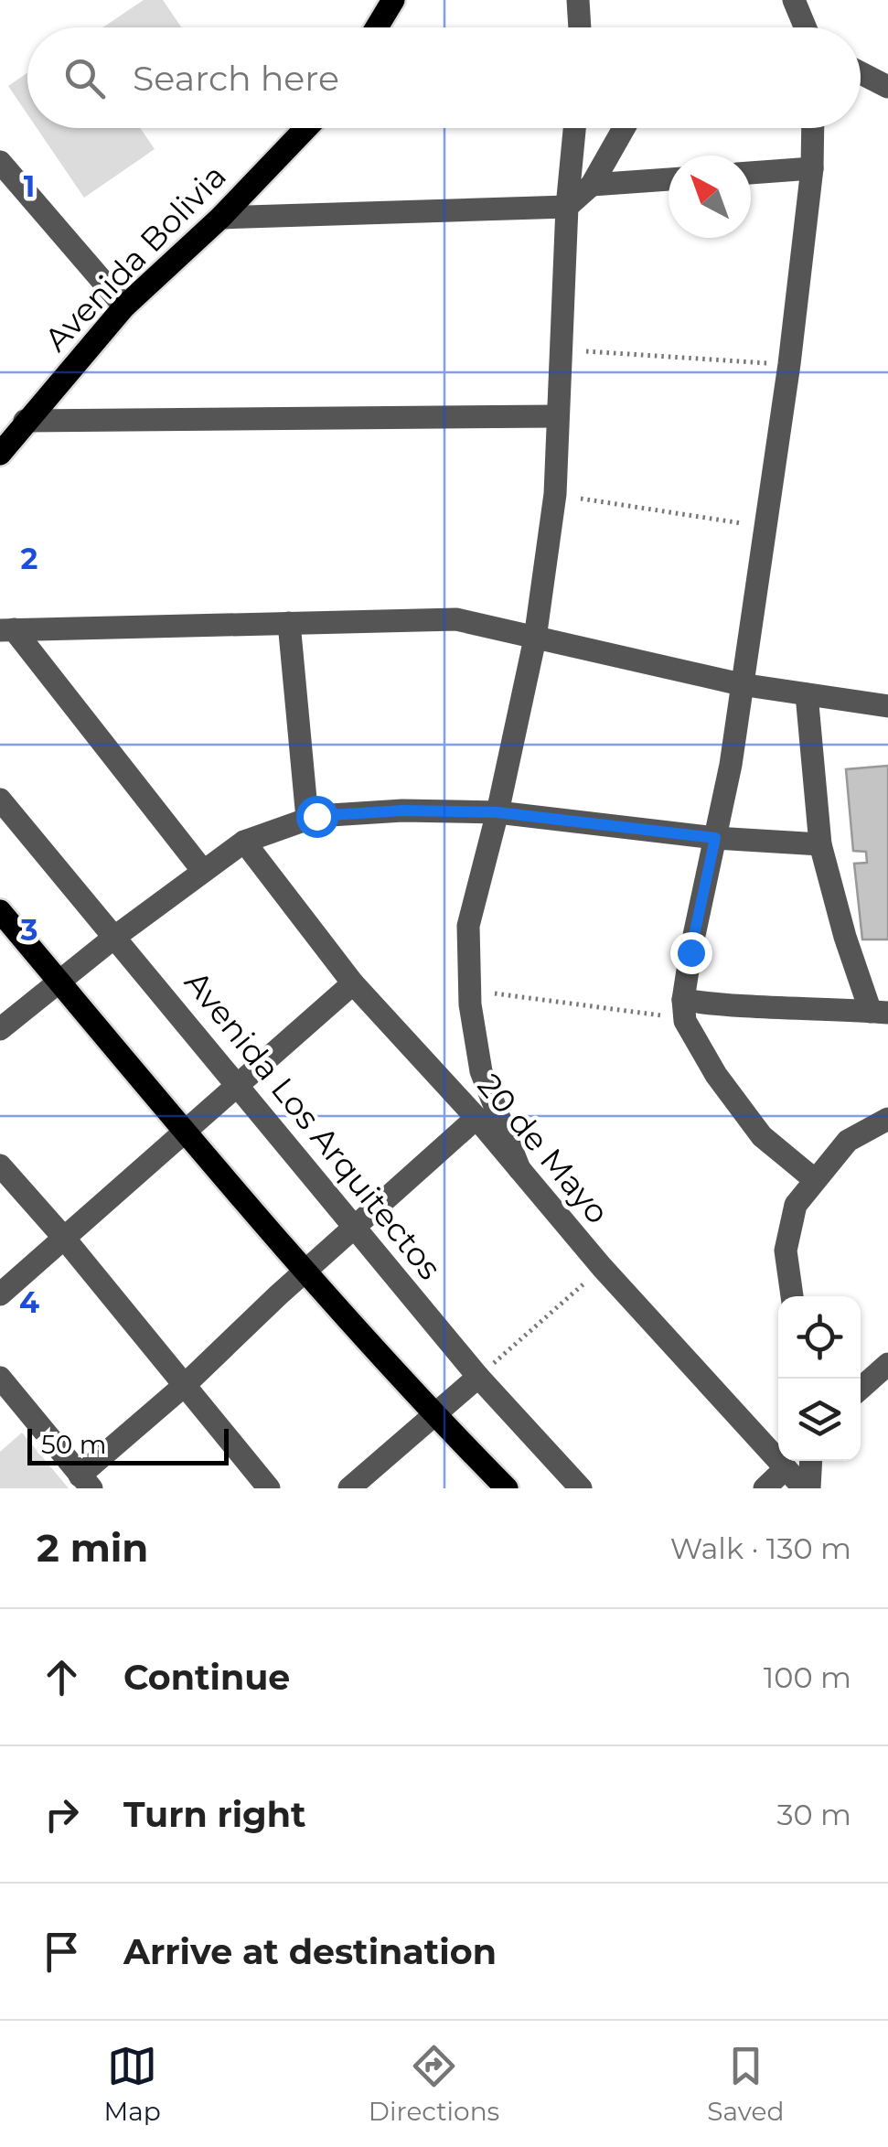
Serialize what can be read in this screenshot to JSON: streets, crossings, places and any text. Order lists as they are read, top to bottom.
{
  "streets": {
    "main road": ["Avenida Bolivia"],
    "street": ["Avenida Los Arquitectos", "20 de Mayo"]
  },
  "scale_bar": "50 m",
  "north": "top left",
  "page": {
    "search": "Search here",
    "scale": "50 m",
    "heading": ["2 min", "Walk · 130 m"],
    "list": [
      ["Continue", "100 m"],
      ["Turn right", "30 m"],
      "Arrive at destination"
    ],
    "nav": ["Map", "Directions", "Saved"]
  },
  "grid": {
    "rows": [
      "1",
      "2",
      "3",
      "4"
    ]
  }
}
